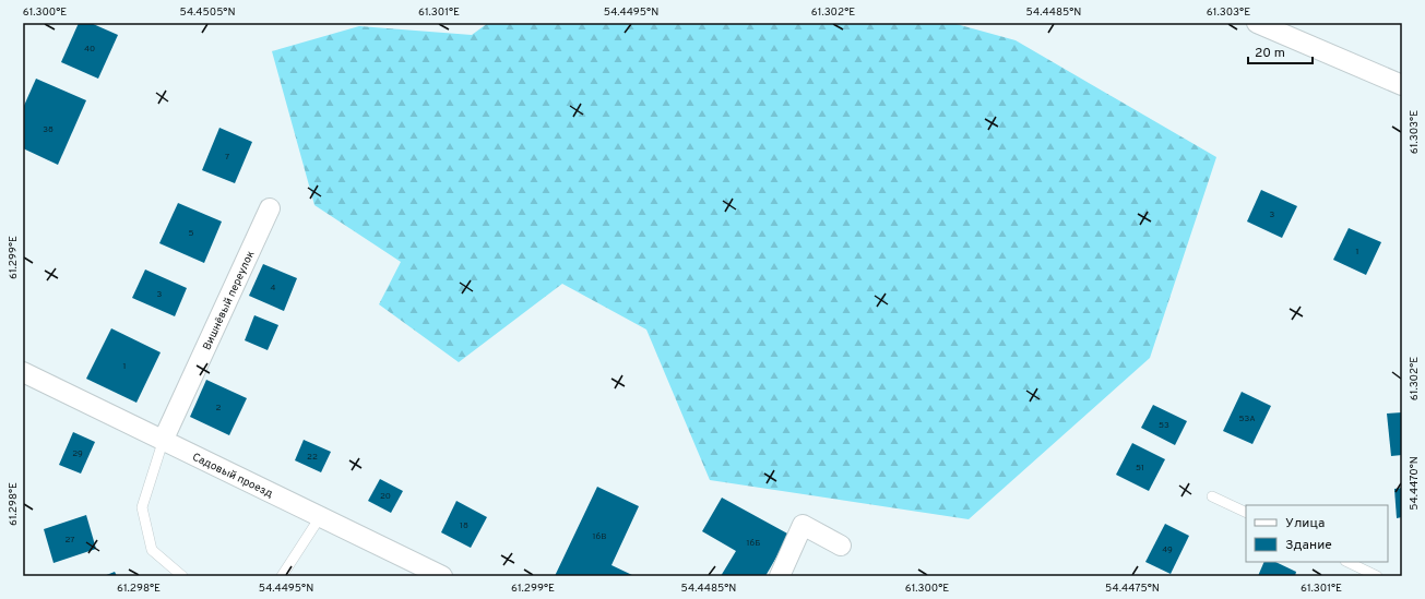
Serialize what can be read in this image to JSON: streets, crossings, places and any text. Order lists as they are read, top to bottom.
{
  "streets": {
    "street": ["Вишнёвый переулок", "Садовый проезд"]
  },
  "crossings": [
    ["Вишнёвый переулок", "Садовый проезд"]
  ],
  "house_numbers": [
    "40",
    "38",
    "7",
    "3",
    "5",
    "1",
    "4",
    "3",
    "1",
    "2",
    "53А",
    "53",
    "29",
    "22",
    "51",
    "20",
    "18",
    "16В",
    "27",
    "16Б",
    "49"
  ],
  "legend": ["Улица", "Здание"],
  "scale_bar": "20 m",
  "coordinates": [
    "61.300°E",
    "54.4505°N",
    "61.301°E",
    "54.4495°N",
    "61.302°E",
    "54.4485°N",
    "61.303°E",
    "61.299°E",
    "54.4470°N",
    "61.298°E",
    "54.4475°N"
  ]
}
